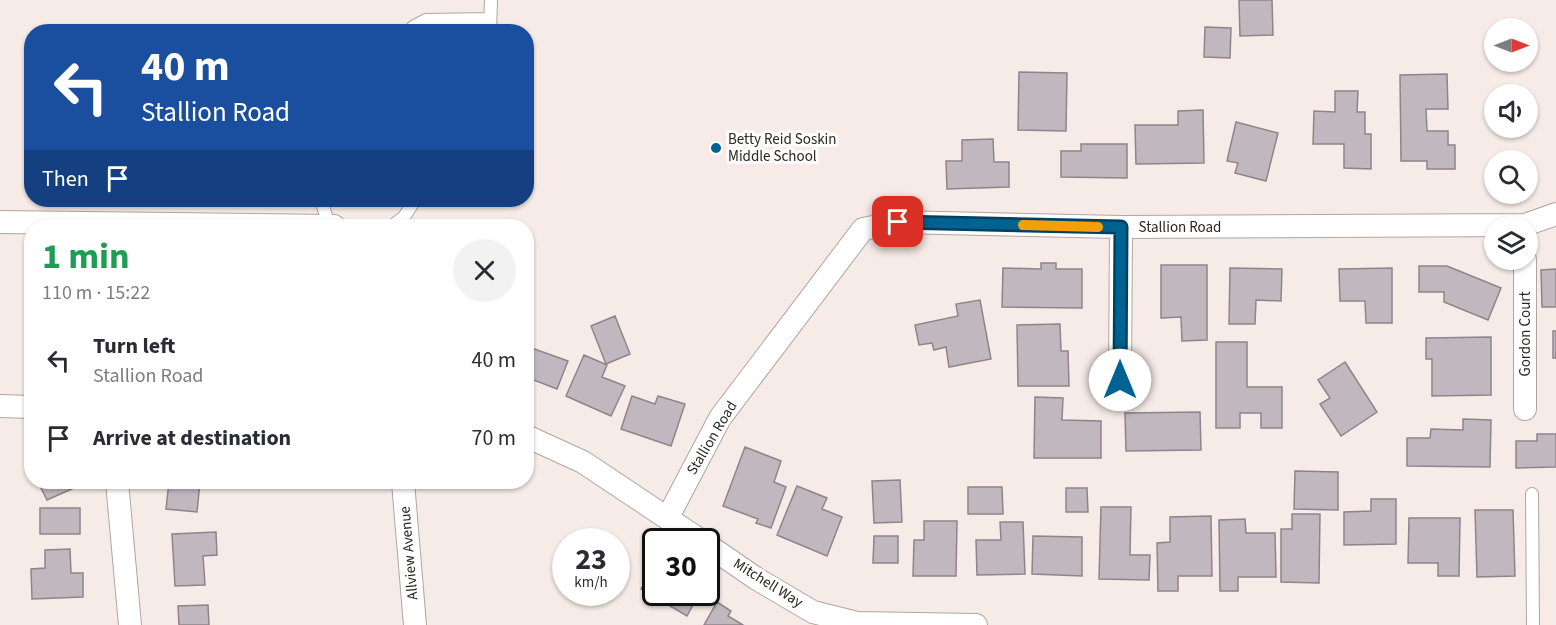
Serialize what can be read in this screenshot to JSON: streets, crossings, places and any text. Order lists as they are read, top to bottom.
{
  "streets": {
    "street": [
      "Stallion Road",
      "Gordon Court",
      "Allview Avenue",
      "Mitchell Way"
    ]
  },
  "crossings": [
    ["Stallion Road", "Mitchell Way"]
  ],
  "places": ["Betty Reid Soskin Middle School"],
  "north": "right",
  "page": {
    "turn": ["40 m", "Stallion Road"],
    "then": "Then",
    "heading": ["1 min", "110 m · 15:22"],
    "list": [
      {
        "name": "Turn left",
        "note": "Stallion Road",
        "value": "40 m"
      },
      {
        "name": "Arrive at destination",
        "value": "70 m"
      }
    ],
    "speed": "23 km/h",
    "limit": "30"
  }
}
